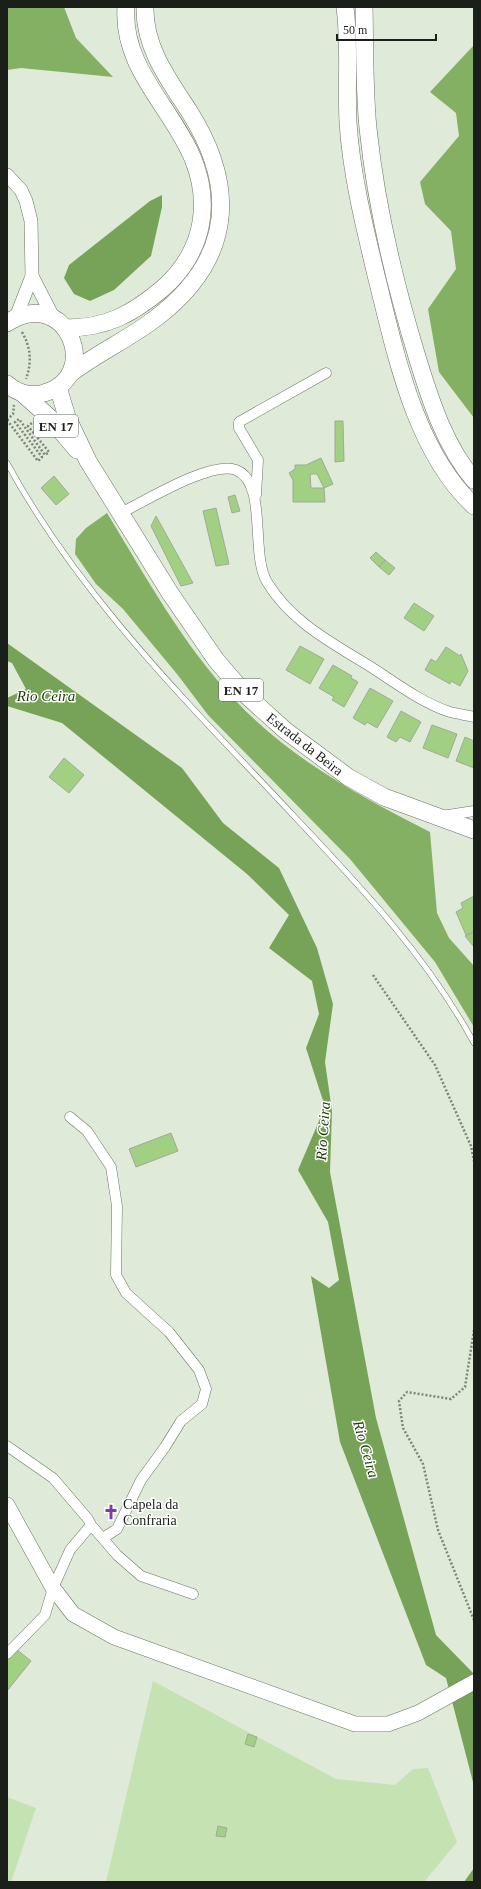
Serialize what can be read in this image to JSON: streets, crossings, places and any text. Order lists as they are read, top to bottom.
{
  "streets": {
    "main road": ["EN 17", "Estrada da Beira"]
  },
  "water": ["Rio Ceira"],
  "places": {
    "church": ["Capela da Confraria"]
  },
  "scale_bar": "50 m"
}
